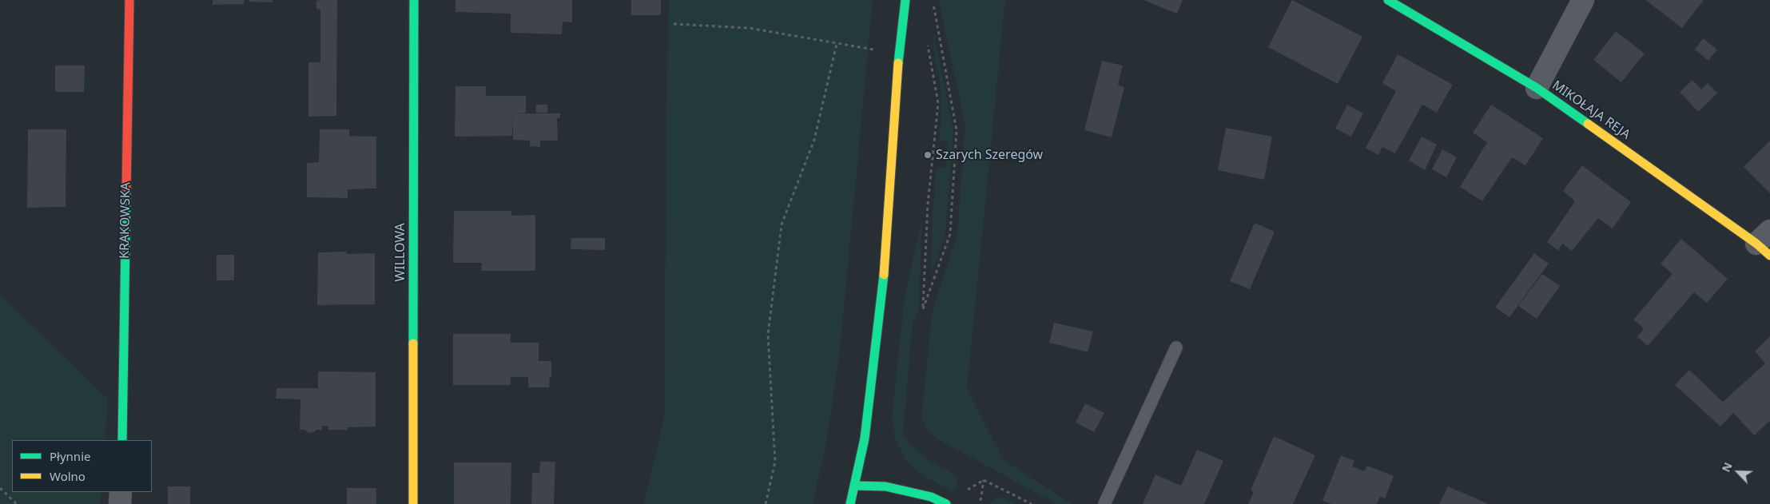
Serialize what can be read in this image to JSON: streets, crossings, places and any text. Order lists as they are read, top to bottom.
{
  "streets": {
    "street": ["MIKOŁAJA REJA", "KRAKOWSKA", "WILLOWA"]
  },
  "places": ["Szarych Szeregów"],
  "legend": ["Płynnie", "Wolno"],
  "north": "top left"
}
